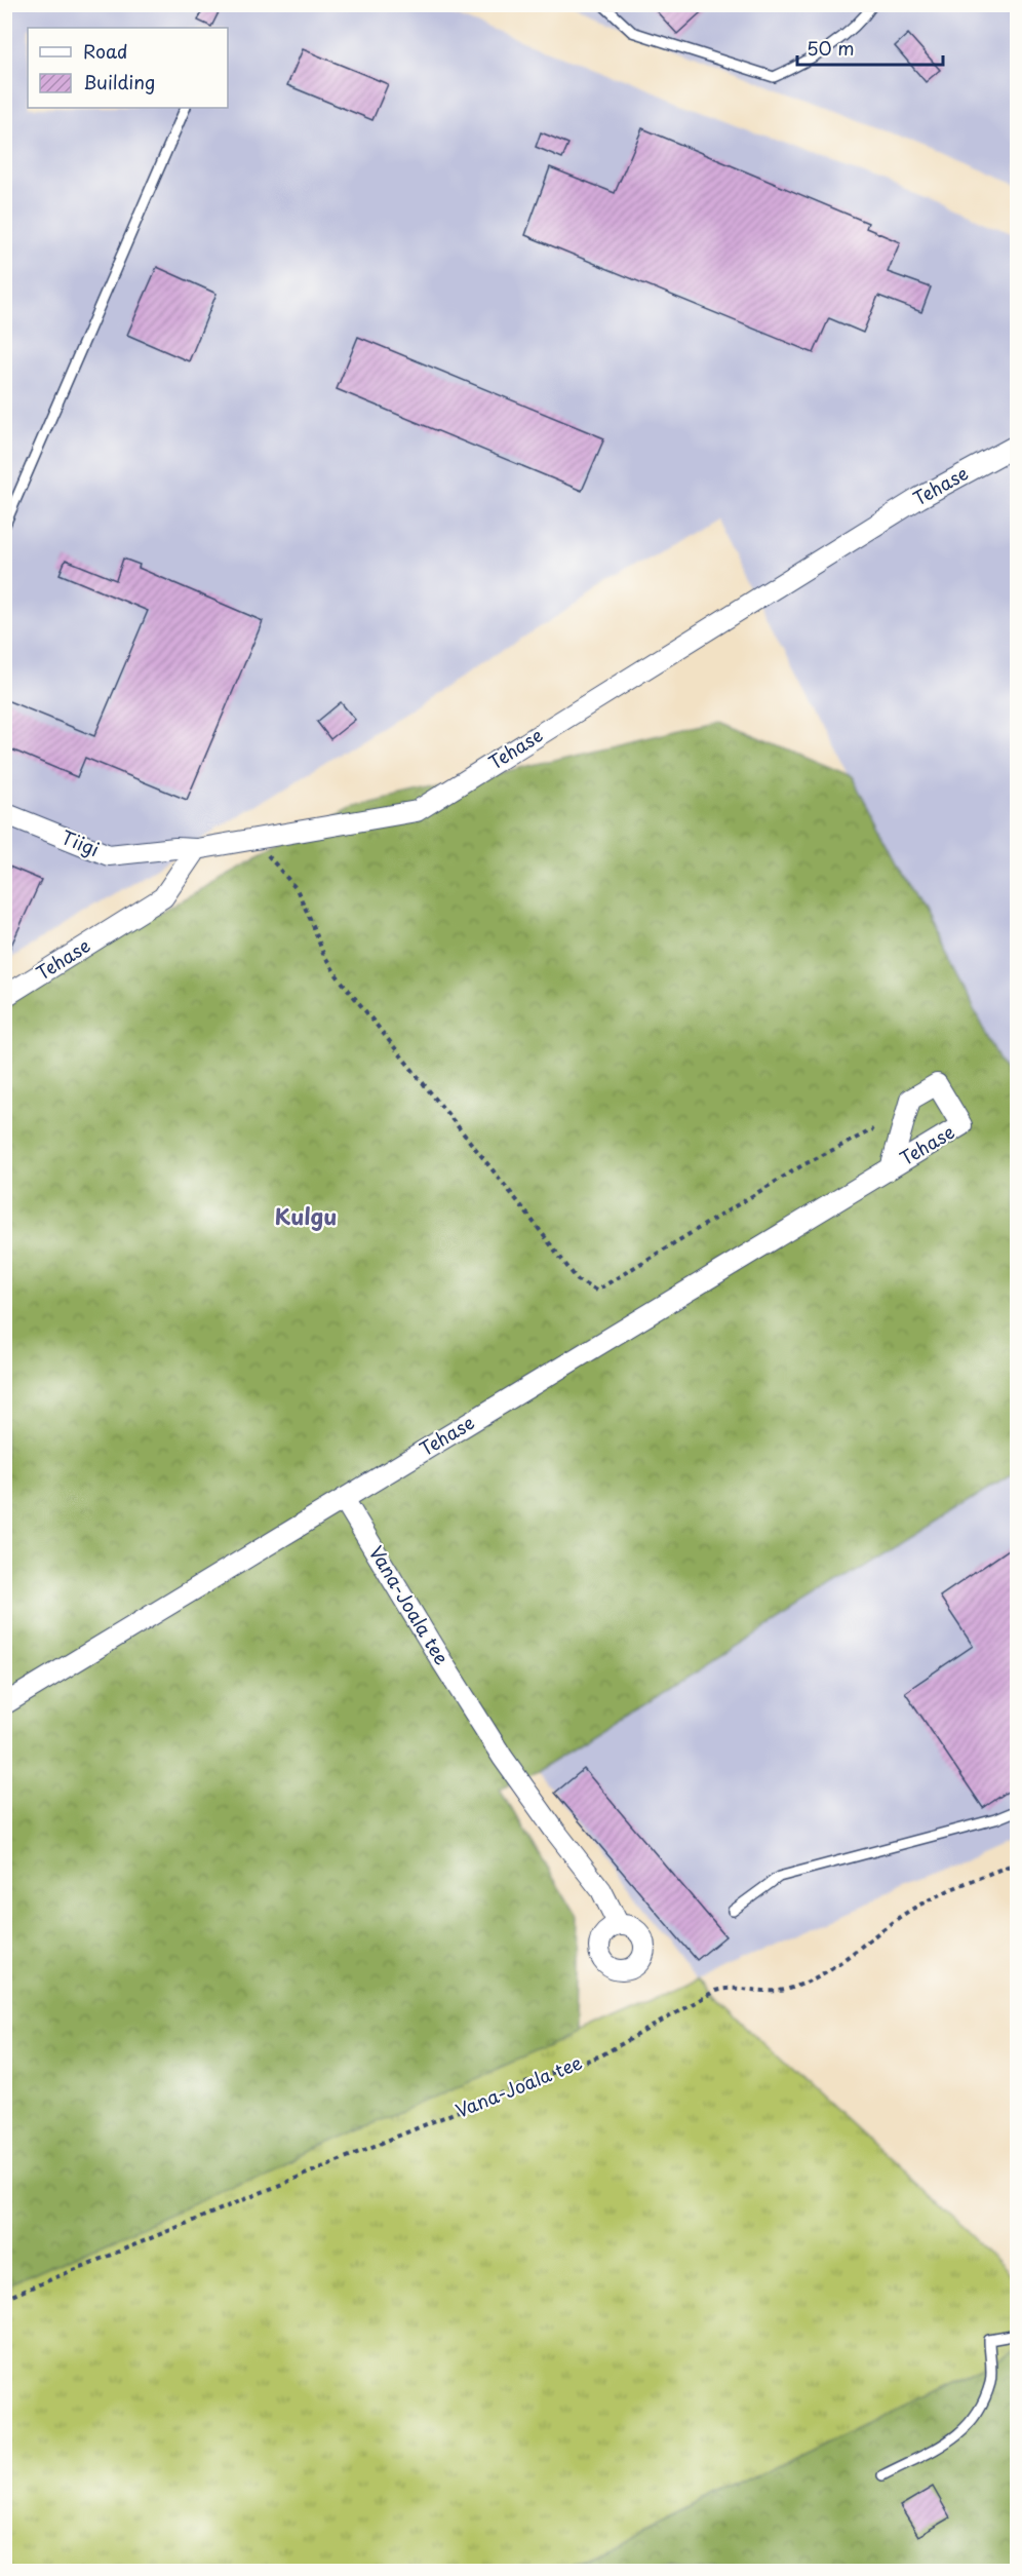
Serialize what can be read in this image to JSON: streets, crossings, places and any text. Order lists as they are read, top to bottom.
{
  "streets": {
    "street": ["Tehase", "Tiigi", "Vana-Joala tee"]
  },
  "crossings": [
    ["Tehase", "Tiigi"],
    ["Tehase", "Vana-Joala tee"]
  ],
  "districts": ["Kulgu"],
  "legend": ["Road", "Building"],
  "scale_bar": "50 m"
}
